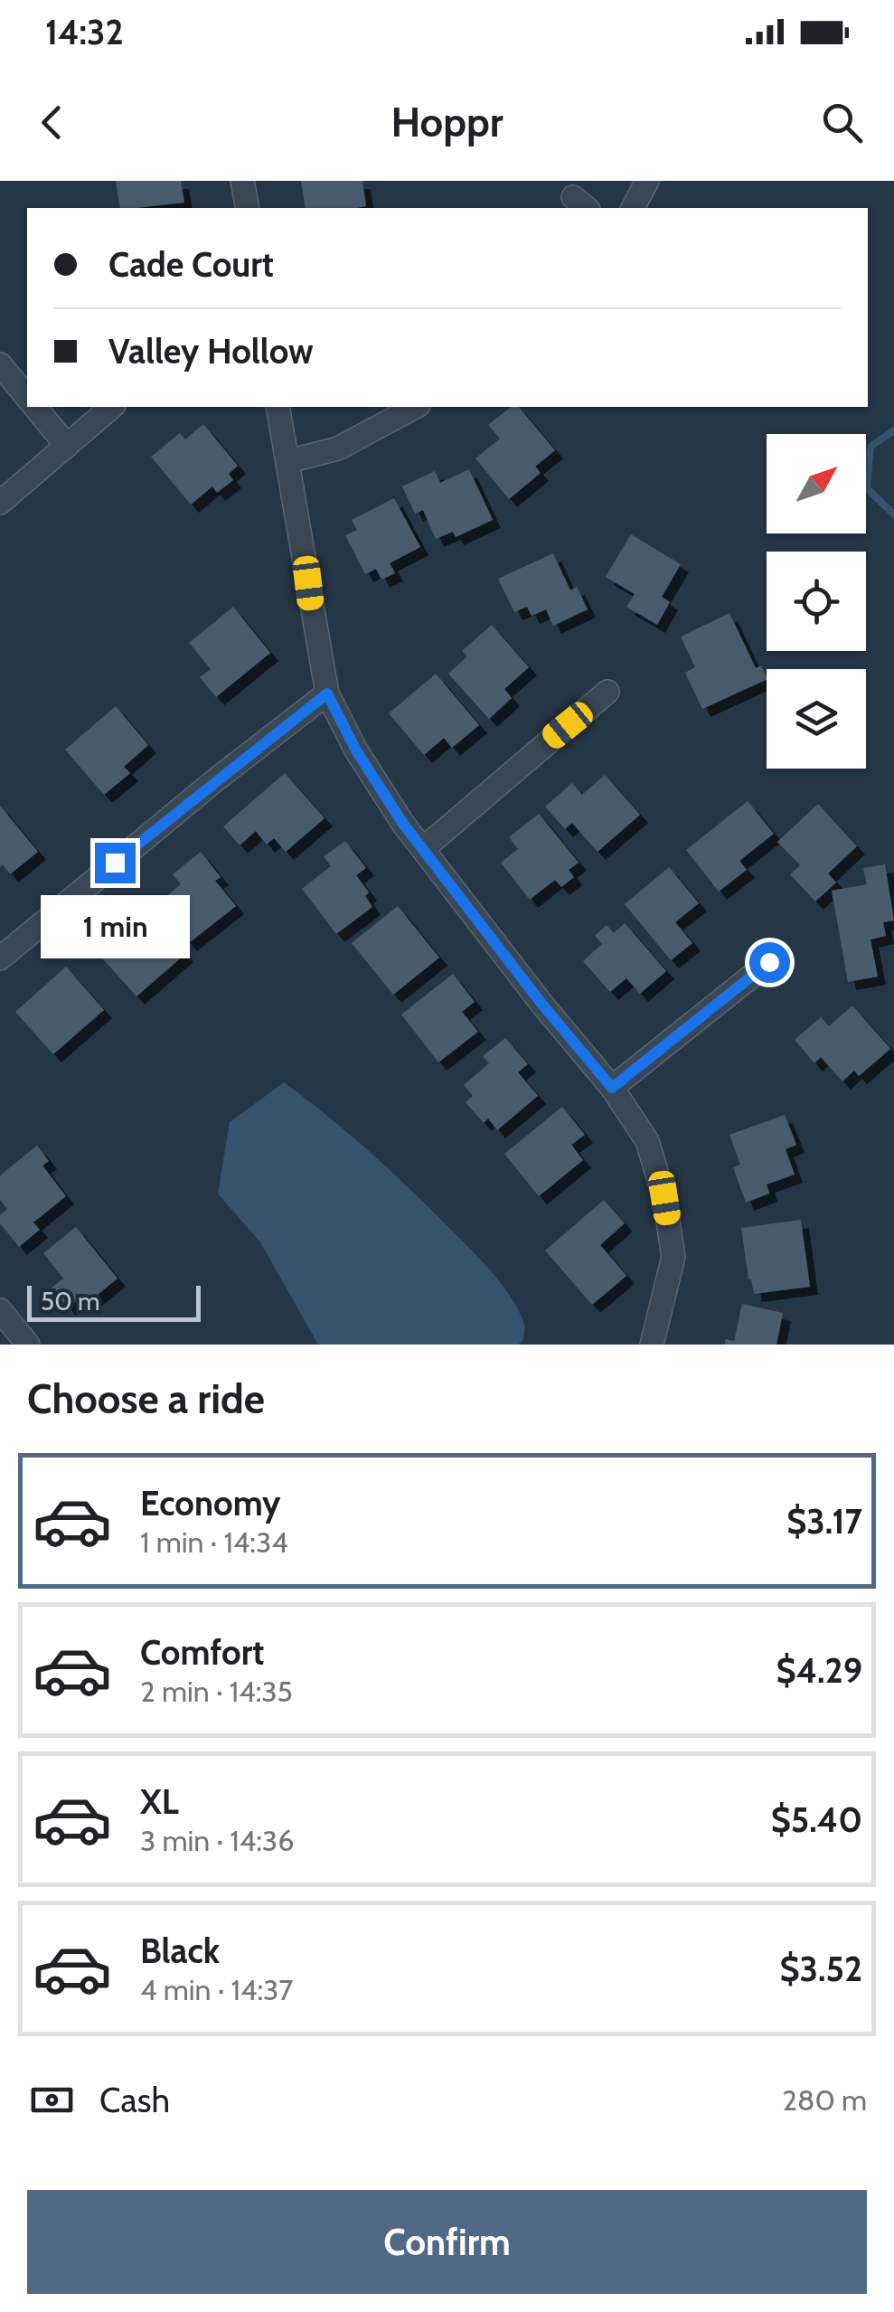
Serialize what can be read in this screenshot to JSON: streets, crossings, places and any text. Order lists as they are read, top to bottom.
{
  "scale_bar": "50 m",
  "north": "top right",
  "page": {
    "status": "14:32",
    "header": "Hoppr",
    "banner": ["Cade Court", "Valley Hollow"],
    "bubble": "1 min",
    "scale": "50 m",
    "heading": "Choose a ride",
    "list": [
      {
        "name": "Economy",
        "note": "1 min · 14:34",
        "value": "$3.17"
      },
      {
        "name": "Comfort",
        "note": "2 min · 14:35",
        "value": "$4.29"
      },
      {
        "name": "XL",
        "note": "3 min · 14:36",
        "value": "$5.40"
      },
      {
        "name": "Black",
        "note": "4 min · 14:37",
        "value": "$3.52"
      }
    ],
    "pay": ["Cash", "280 m"],
    "buttons": "Confirm"
  }
}
